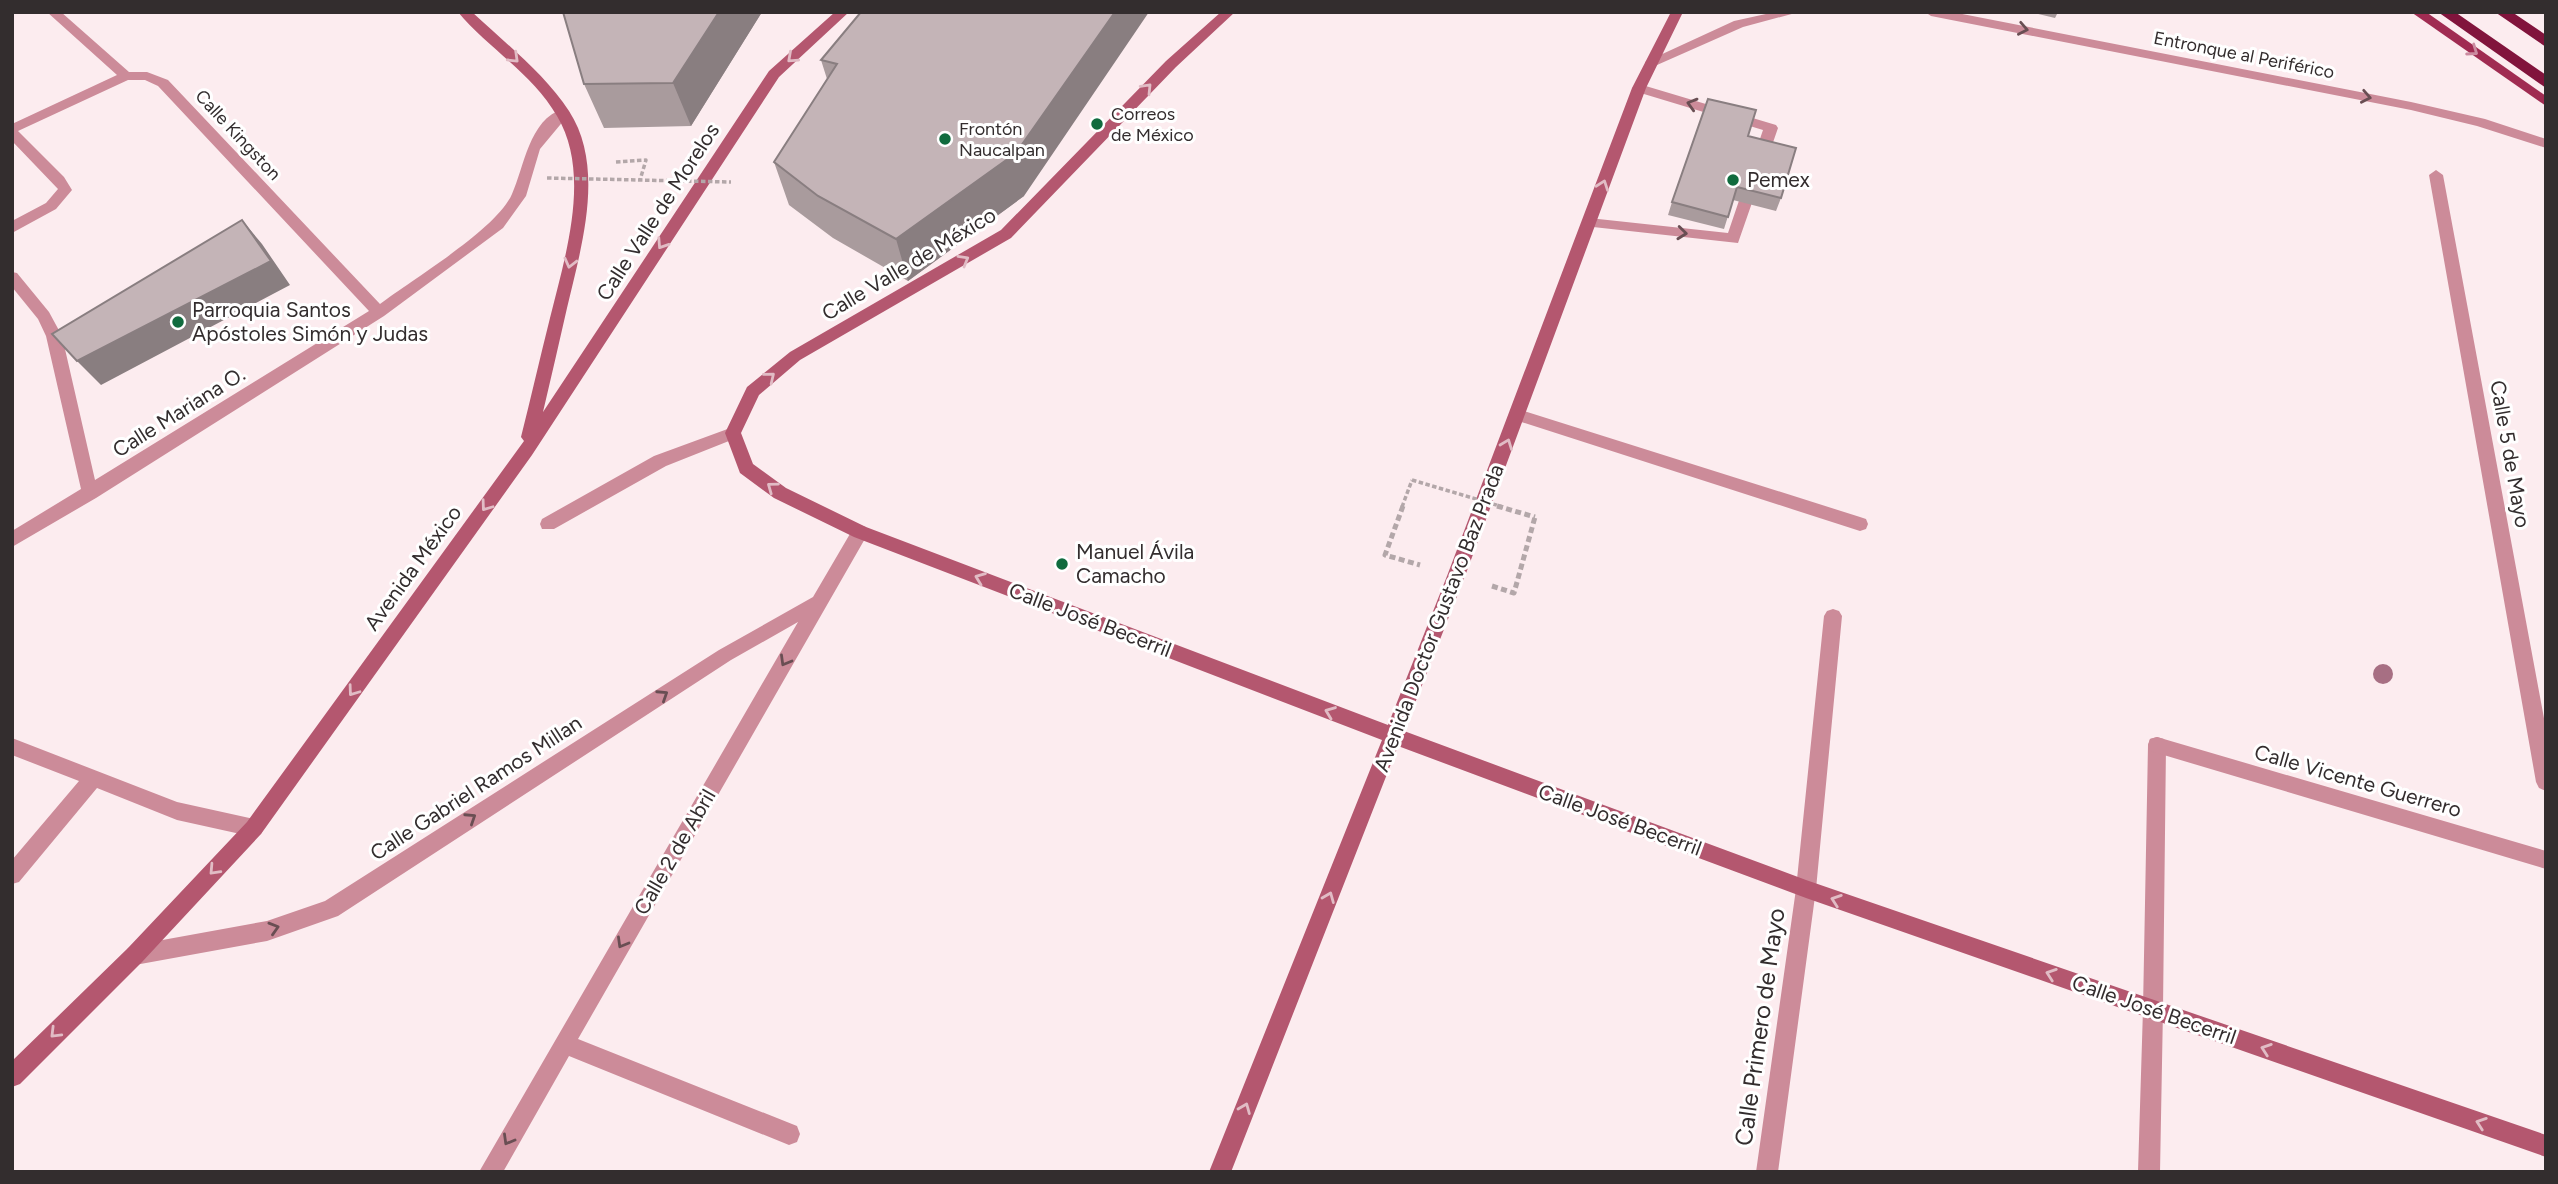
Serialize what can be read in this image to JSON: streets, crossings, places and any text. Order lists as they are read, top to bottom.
{
  "streets": {
    "main road": [
      "Calle Valle de Morelos",
      "Calle Valle de México",
      "Avenida México",
      "Avenida Doctor Gustavo Baz Prada",
      "Calle José Becerril"
    ],
    "street": [
      "Entronque al Periférico",
      "Calle Kingston",
      "Calle Mariana O.",
      "Calle 5 de Mayo",
      "Calle Vicente Guerrero",
      "Calle Gabriel Ramos Millan",
      "Calle 2 de Abril",
      "Calle Primero de Mayo"
    ]
  },
  "crossings": [
    ["Calle Kingston", "Calle Mariana O."],
    ["Calle Valle de Morelos", "Avenida México"],
    ["Calle Valle de México", "Calle José Becerril"],
    ["Calle Mariana O.", "Avenida México"],
    ["Avenida México", "Calle Gabriel Ramos Millan"],
    ["Avenida Doctor Gustavo Baz Prada", "Calle José Becerril"],
    ["Calle José Becerril", "Calle Vicente Guerrero"],
    ["Calle José Becerril", "Calle 2 de Abril"],
    ["Calle José Becerril", "Calle Primero de Mayo"],
    ["Calle Gabriel Ramos Millan", "Calle 2 de Abril"]
  ],
  "one_way": [
    "Entronque al Periférico",
    "Calle Valle de Morelos",
    "Calle Valle de México",
    "Avenida México",
    "Avenida Doctor Gustavo Baz Prada",
    "Calle José Becerril",
    "Calle Gabriel Ramos Millan",
    "Calle 2 de Abril"
  ],
  "places": [
    "Correos de México",
    "Frontón Naucalpan",
    "Pemex",
    "Parroquia Santos Apóstoles Simón y Judas",
    "Manuel Ávila Camacho"
  ]
}
